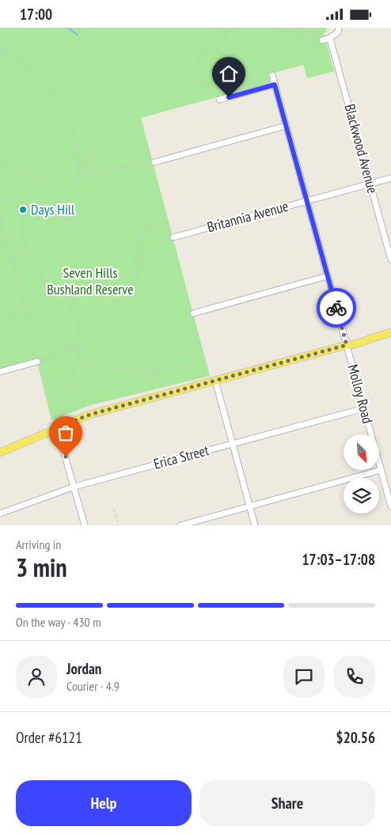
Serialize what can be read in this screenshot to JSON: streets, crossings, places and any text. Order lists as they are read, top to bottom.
{
  "streets": {
    "street": [
      "Blackwood Avenue",
      "Britannia Avenue",
      "Molloy Road",
      "Erica Street"
    ]
  },
  "crossings": [
    ["Blackwood Avenue", "Britannia Avenue"],
    ["Britannia Avenue", "Molloy Road"],
    ["Molloy Road", "Erica Street"]
  ],
  "parks": ["Seven Hills Bushland Reserve"],
  "places": ["Days Hill"],
  "north": "bottom right",
  "page": {
    "status": "17:00",
    "heading": ["3 min", "Arriving in", "17:03–17:08"],
    "panel": [
      "Jordan",
      "Courier · 4.9",
      "Order #6121",
      "$20.56"
    ],
    "bar": "On the way · 430 m",
    "buttons": ["Help", "Share"]
  }
}
